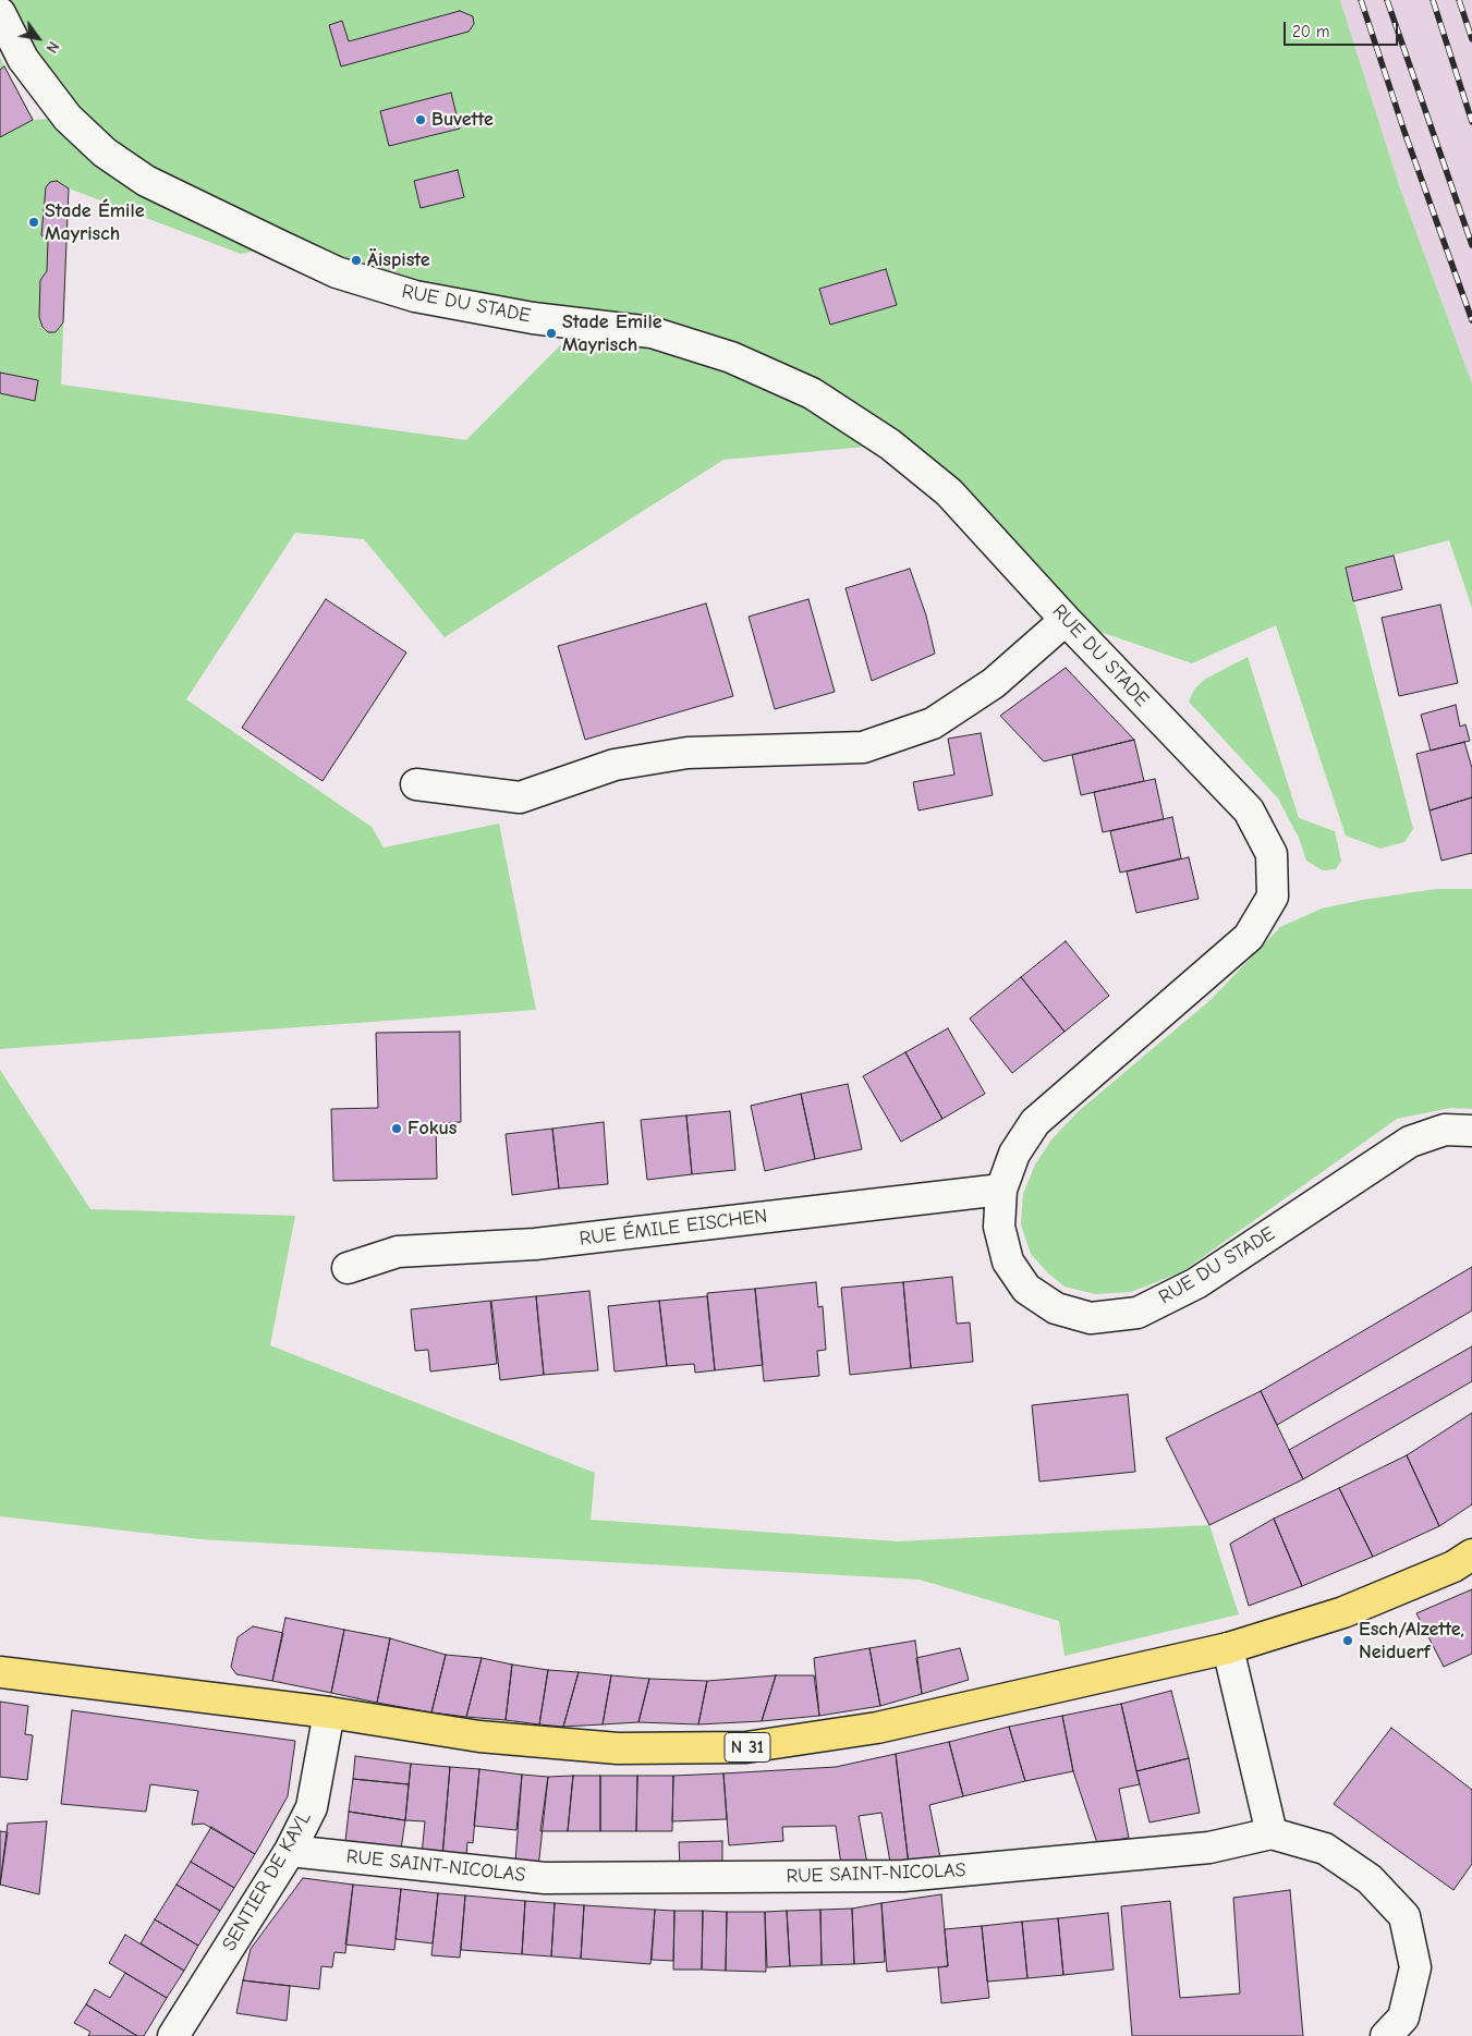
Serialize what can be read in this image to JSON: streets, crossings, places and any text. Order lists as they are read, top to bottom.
{
  "streets": {
    "main road": ["N 31"],
    "street": [
      "RUE DU STADE",
      "RUE ÉMILE EISCHEN",
      "RUE SAINT-NICOLAS",
      "SENTIER DE KAYL"
    ]
  },
  "crossings": [
    ["RUE DU STADE", "RUE ÉMILE EISCHEN"],
    ["N 31", "SENTIER DE KAYL"],
    ["RUE SAINT-NICOLAS", "SENTIER DE KAYL"]
  ],
  "places": [
    "Buvette",
    "Stade Émile Mayrisch",
    "Äispiste",
    "Stade Emile Mayrisch",
    "Fokus",
    "Esch/Alzette, Neiduerf"
  ],
  "scale_bar": "20 m",
  "north": "bottom right"
}
